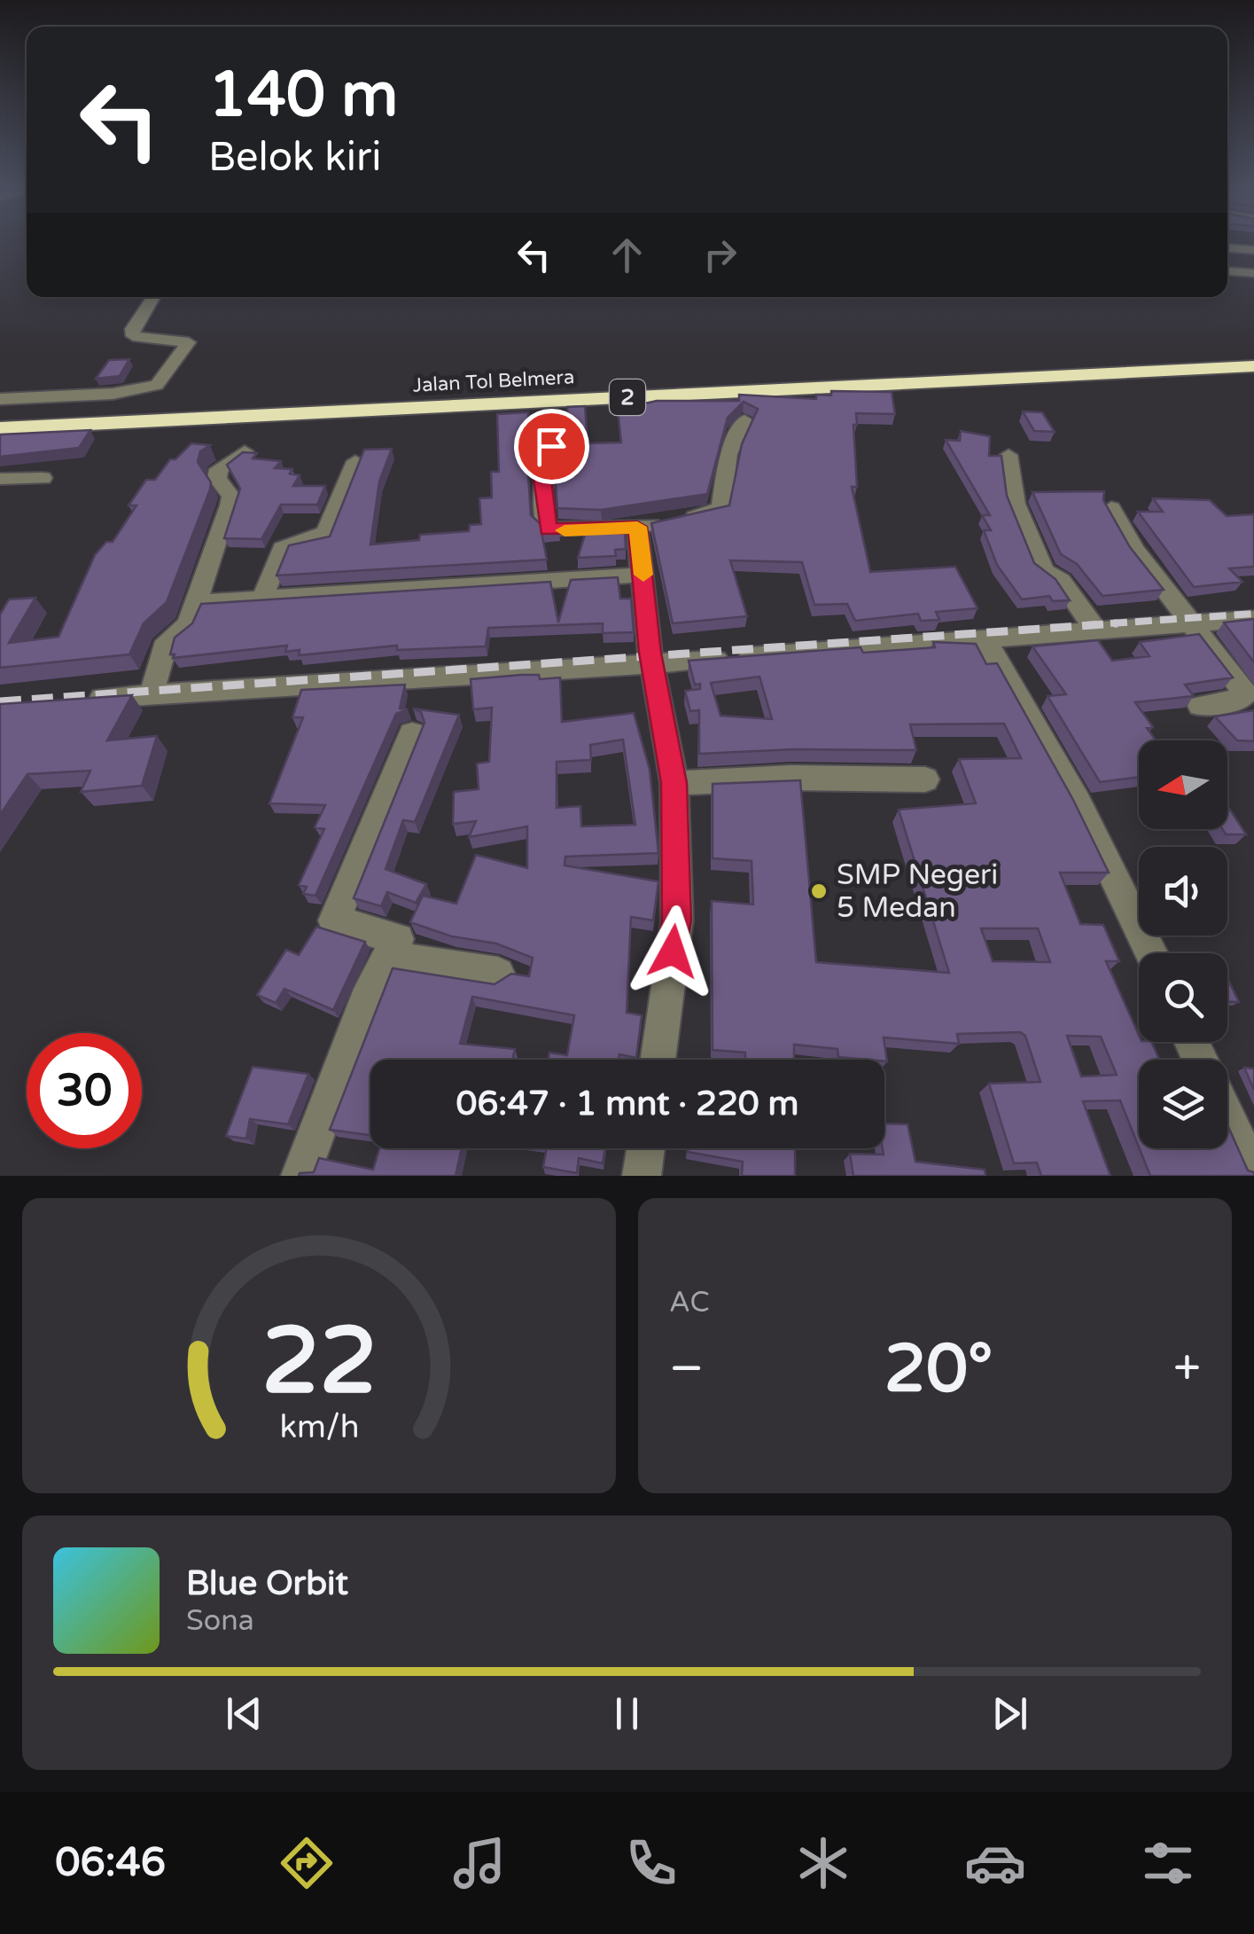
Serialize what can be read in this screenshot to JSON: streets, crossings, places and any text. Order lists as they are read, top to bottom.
{
  "streets": {
    "highway": ["Jalan Tol Belmera", "2"]
  },
  "places": ["SMP Negeri 5 Medan"],
  "north": "left",
  "page": {
    "turn": ["140 m", "Belok kiri"],
    "limit": "30",
    "trip": "06:47 · 1 mnt · 220 m",
    "tile": "AC",
    "heat": ["−", "20°", "+"],
    "song": ["Blue Orbit", "Sona"],
    "tabs": "06:46",
    "gauge": ["22", "km/h"]
  }
}
